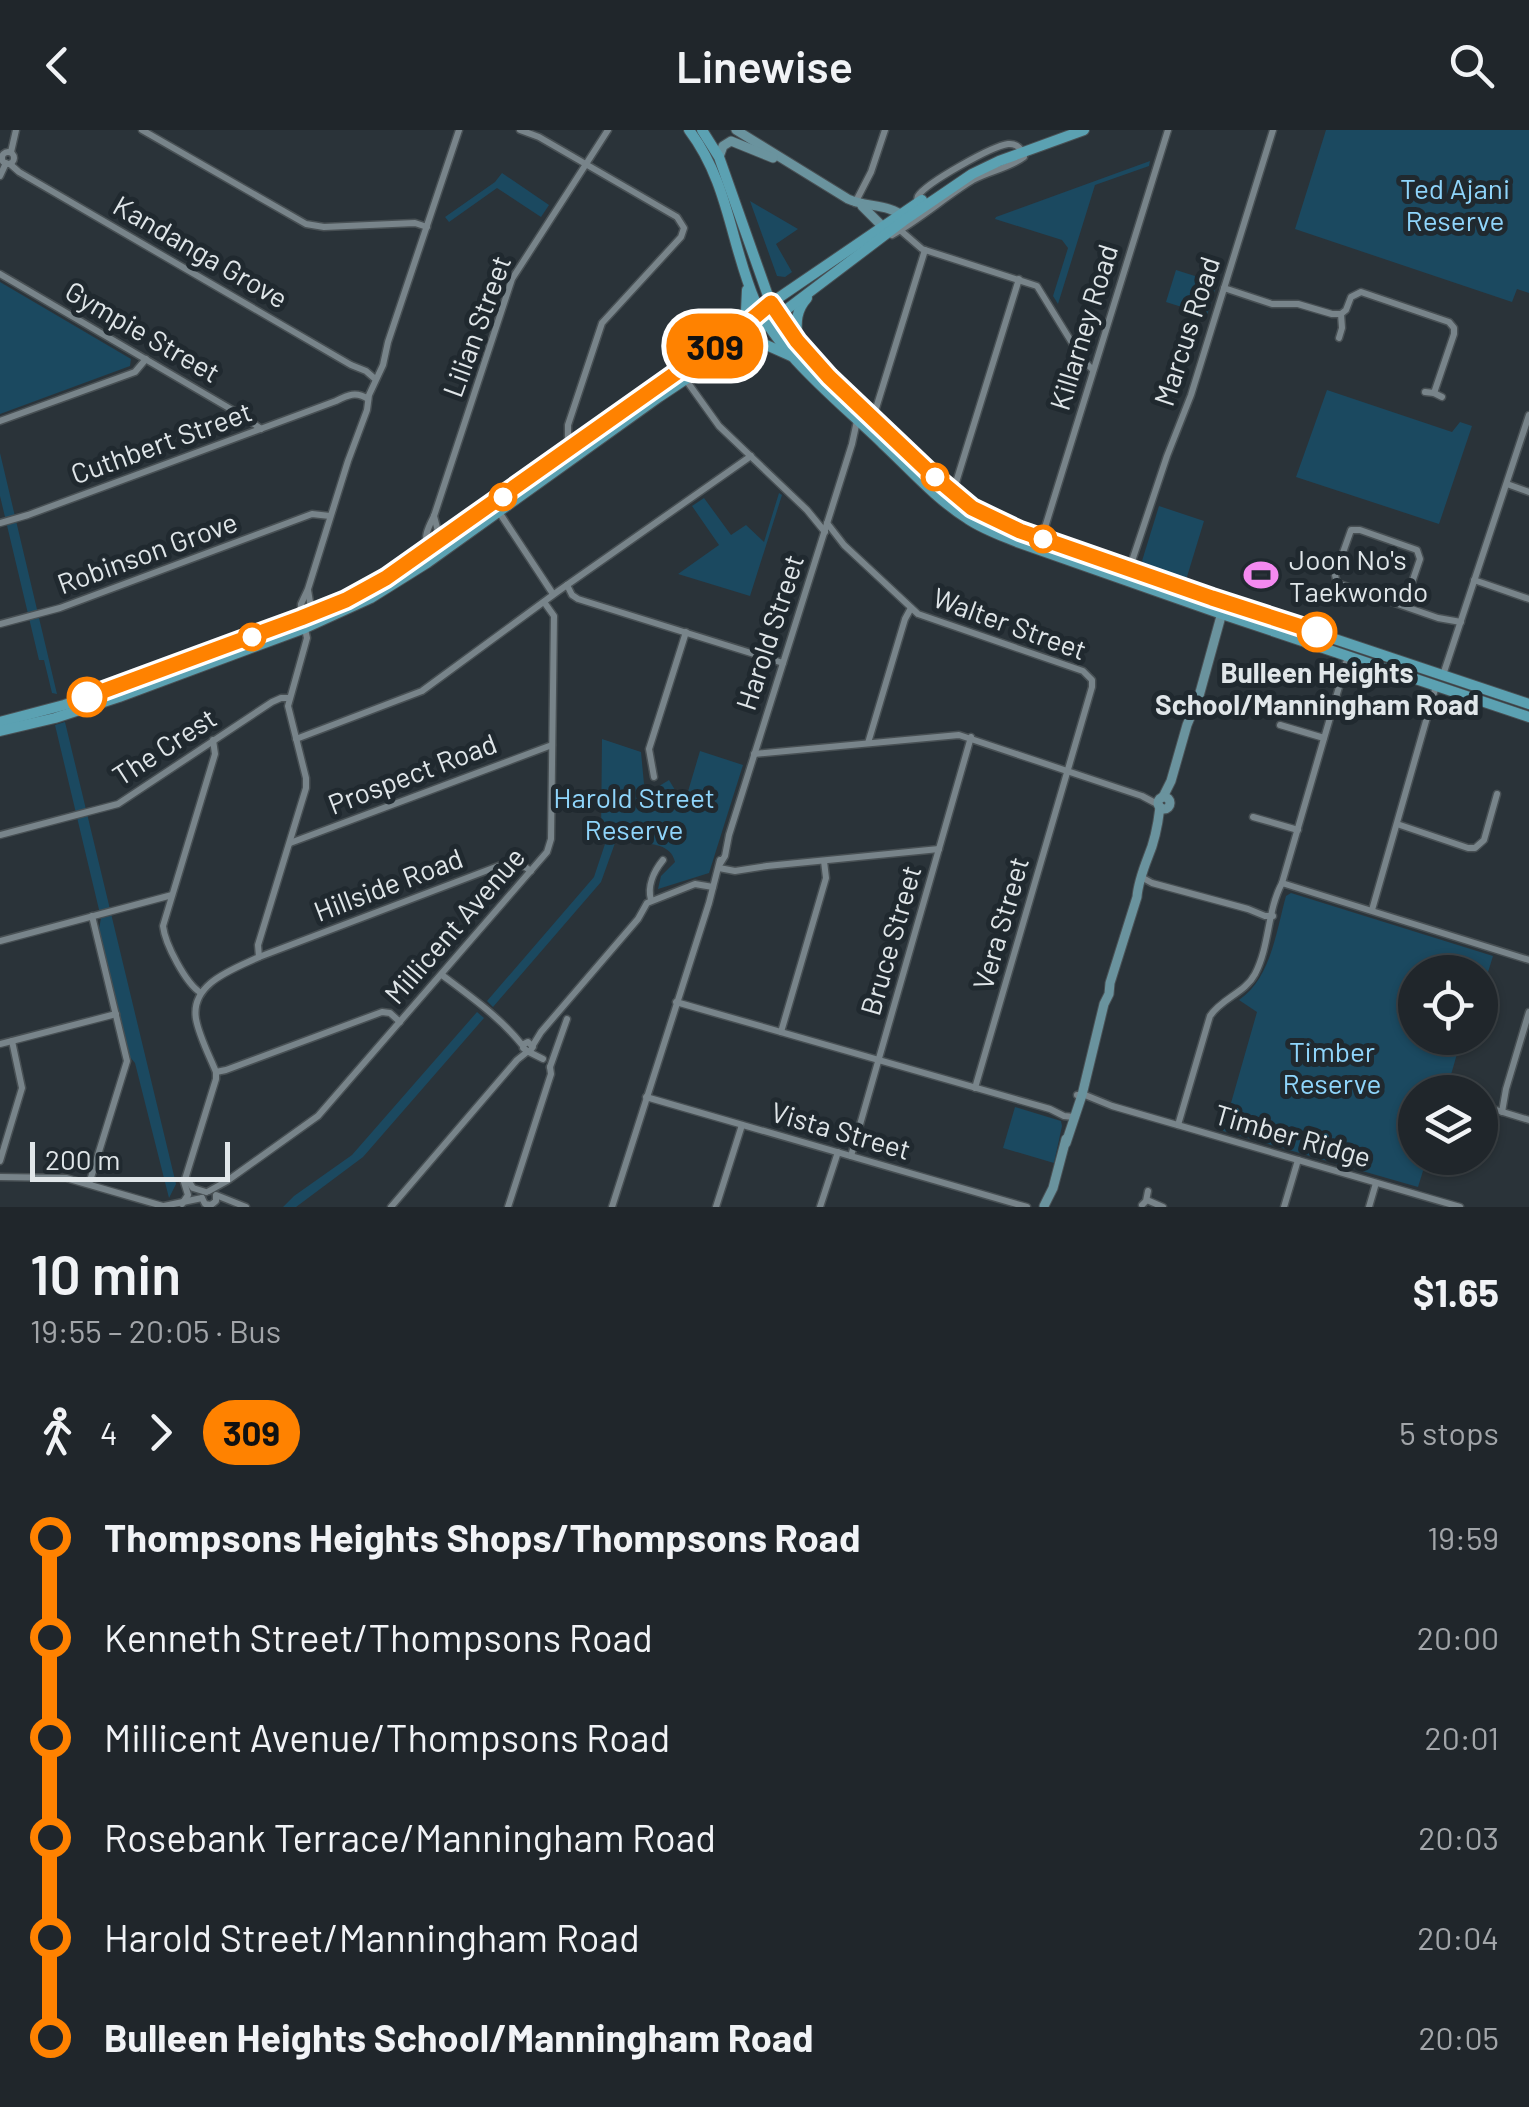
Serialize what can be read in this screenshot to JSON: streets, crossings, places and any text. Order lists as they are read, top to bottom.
{
  "streets": {
    "street": [
      "Kandanga Grove",
      "Lilian Street",
      "Killarney Road",
      "Gympie Street",
      "Marcus Road",
      "Cuthbert Street",
      "Robinson Grove",
      "Walter Street",
      "Harold Street",
      "The Crest",
      "Prospect Road",
      "Hillside Road",
      "Vera Street",
      "Millicent Avenue",
      "Bruce Street",
      "Vista Street",
      "Timber Ridge"
    ]
  },
  "crossings": [
    ["Gympie Street", "Cuthbert Street"],
    ["Walter Street", "Harold Street"],
    ["Walter Street", "Vera Street"],
    ["Harold Street", "Vista Street"],
    ["Prospect Road", "Millicent Avenue"],
    ["Hillside Road", "Millicent Avenue"],
    ["Bruce Street", "Vista Street"]
  ],
  "parks": ["Ted Ajani Reserve", "Harold Street Reserve", "Timber Reserve"],
  "places": {
    "sports": ["Joon No's Taekwondo"],
    "other": ["Bulleen Heights School/Manningham Road"]
  },
  "lines": ["bus line 309"],
  "scale_bar": "200 m",
  "page": {
    "header": "Linewise",
    "on_map": "309",
    "scale": "200 m",
    "heading": ["10 min", "19:55 – 20:05 · Bus", "$1.65"],
    "legs": ["4", "309", "5 stops"],
    "list": [
      {
        "name": "Thompsons Heights Shops/Thompsons Road",
        "value": "19:59"
      },
      {
        "name": "Kenneth Street/Thompsons Road",
        "value": "20:00"
      },
      {
        "name": "Millicent Avenue/Thompsons Road",
        "value": "20:01"
      },
      {
        "name": "Rosebank Terrace/Manningham Road",
        "value": "20:03"
      },
      {
        "name": "Harold Street/Manningham Road",
        "value": "20:04"
      },
      {
        "name": "Bulleen Heights School/Manningham Road",
        "value": "20:05"
      }
    ]
  }
}
